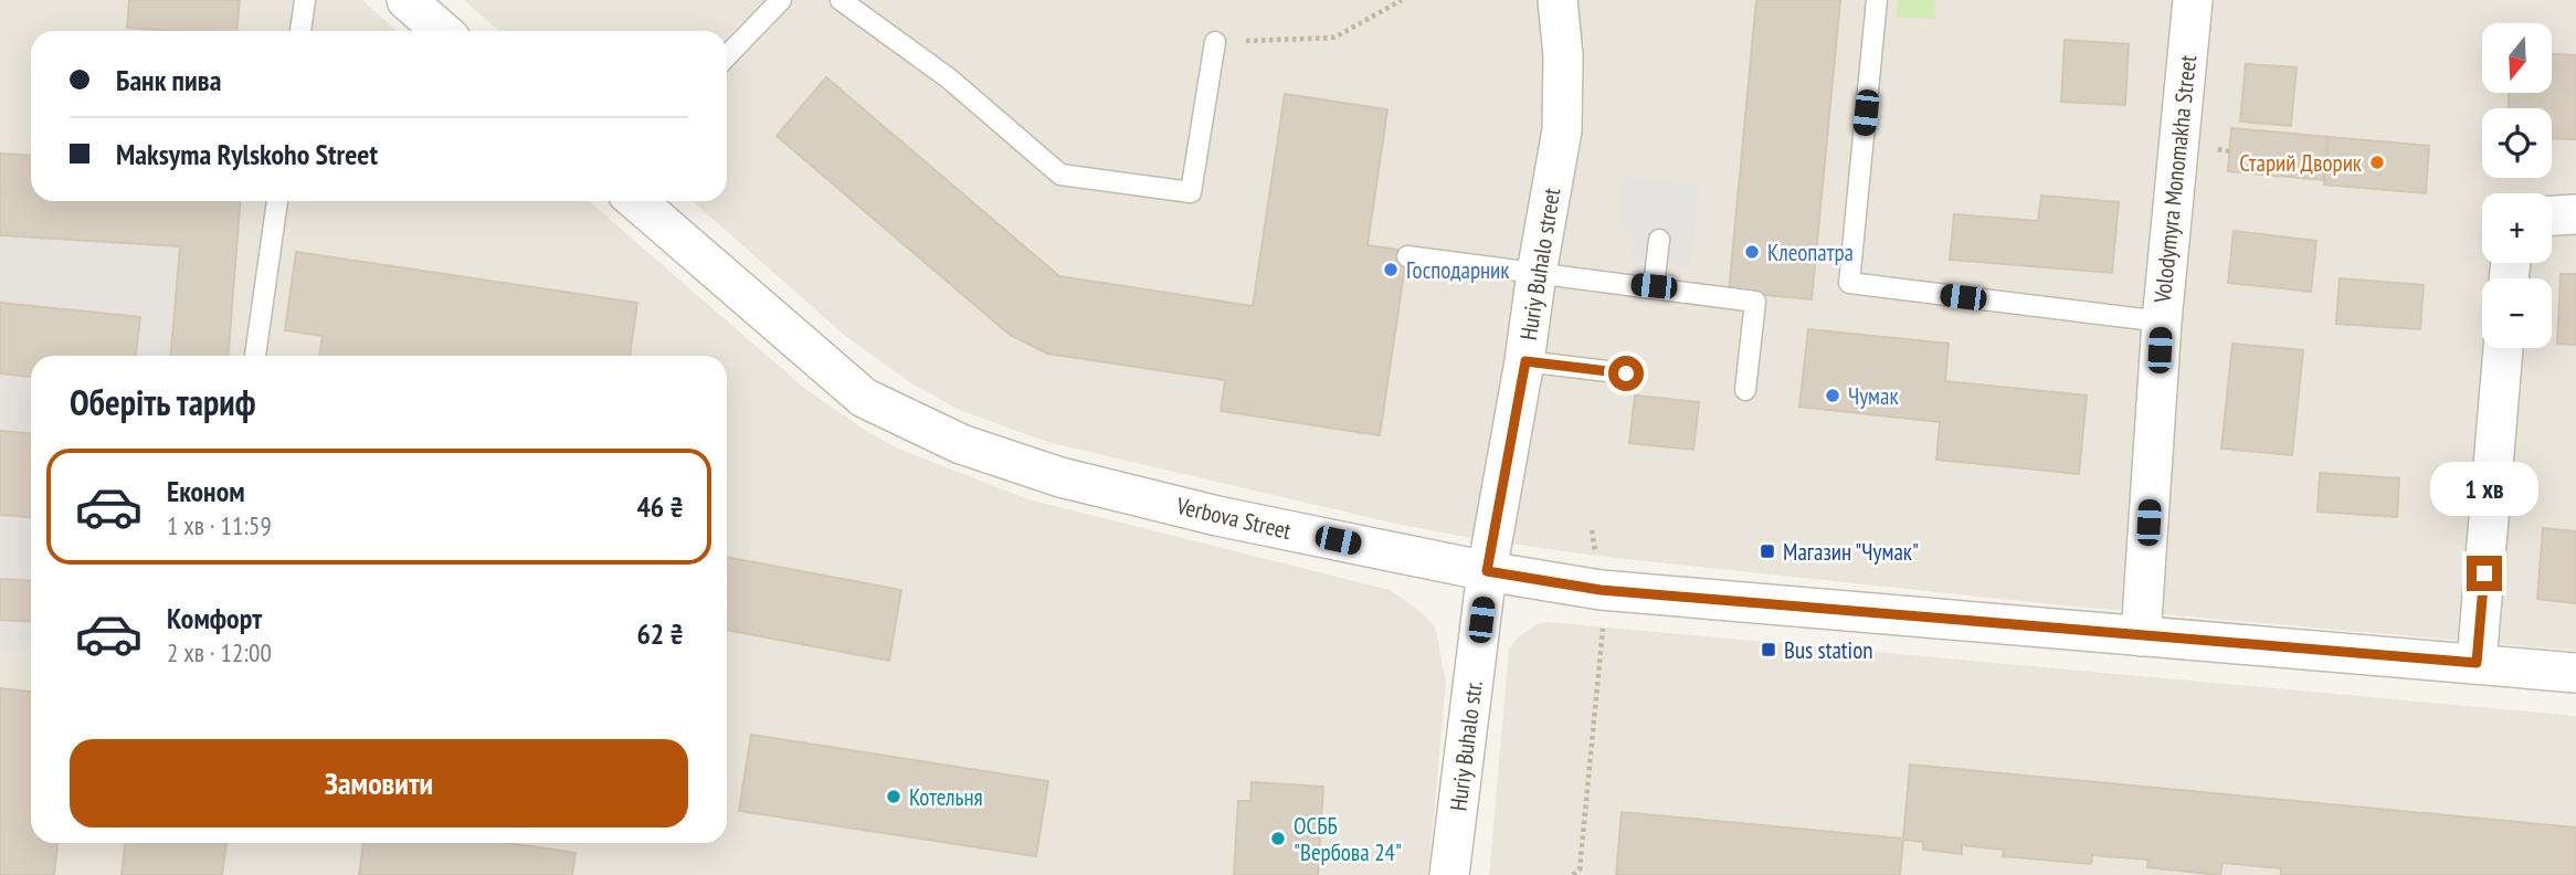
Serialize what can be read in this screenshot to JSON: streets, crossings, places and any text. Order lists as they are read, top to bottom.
{
  "streets": {
    "street": [
      "Volodymyra Monomakha Street",
      "Huriy Buhalo street",
      "Verbova Street",
      "Huriy Buhalo str."
    ]
  },
  "crossings": [
    ["Volodymyra Monomakha Street", "Verbova Street"],
    ["Huriy Buhalo street", "Verbova Street"],
    ["Huriy Buhalo street", "Huriy Buhalo str."],
    ["Verbova Street", "Huriy Buhalo str."]
  ],
  "places": {
    "other": [
      "Старий Дворик",
      "Клеопатра",
      "Господарник",
      "Чумак",
      "Котельня",
      "ОСББ \"Вербова 24\""
    ],
    "transit": ["Магазин \"Чумак\"", "Bus station"]
  },
  "north": "bottom",
  "page": {
    "map_buttons": ["+", "−"],
    "banner": ["Банк пива", "Maksyma Rylskoho Street"],
    "heading": "Оберіть тариф",
    "list": [
      {
        "name": "Економ",
        "note": "1 хв · 11:59",
        "value": "46 ₴"
      },
      {
        "name": "Комфорт",
        "note": "2 хв · 12:00",
        "value": "62 ₴"
      }
    ],
    "bubble": "1 хв",
    "buttons": "Замовити"
  }
}
